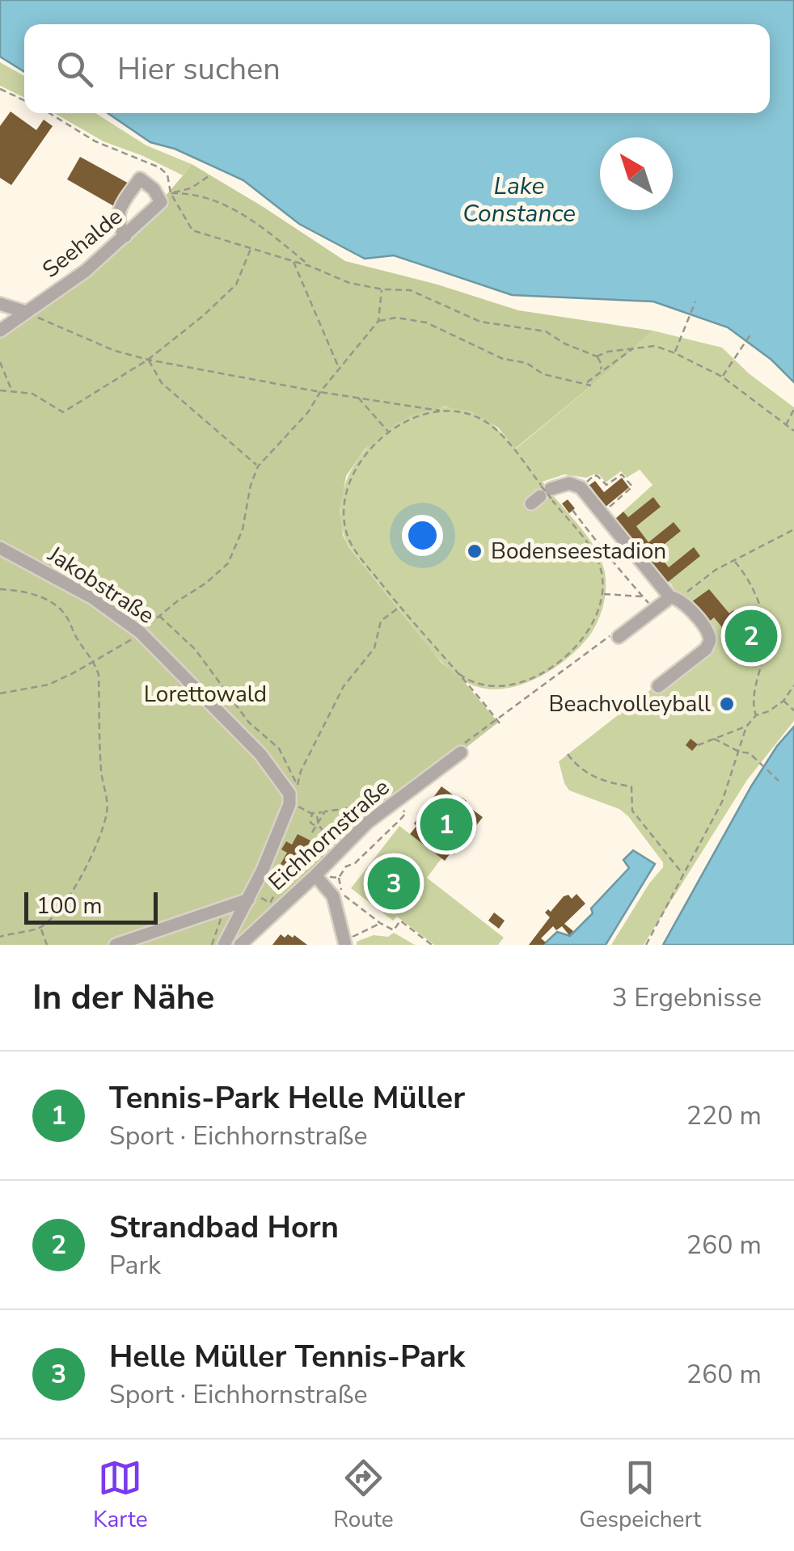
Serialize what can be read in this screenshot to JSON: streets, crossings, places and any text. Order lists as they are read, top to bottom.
{
  "streets": {
    "street": ["Seehalde", "Jakobstraße", "Eichhornstraße"]
  },
  "crossings": [
    ["Jakobstraße", "Eichhornstraße"]
  ],
  "water": ["Lake Constance"],
  "parks": ["Lorettowald"],
  "places": ["Bodenseestadion", "Beachvolleyball"],
  "scale_bar": "100 m",
  "north": "top left",
  "page": {
    "search": "Hier suchen",
    "pins": ["2", "1", "3"],
    "scale": "100 m",
    "heading": ["In der Nähe", "3 Ergebnisse"],
    "list": [
      {
        "mark": "1",
        "name": "Tennis-Park Helle Müller",
        "note": "Sport · Eichhornstraße",
        "value": "220 m"
      },
      {
        "mark": "2",
        "name": "Strandbad Horn",
        "note": "Park",
        "value": "260 m"
      },
      {
        "mark": "3",
        "name": "Helle Müller Tennis-Park",
        "note": "Sport · Eichhornstraße",
        "value": "260 m"
      }
    ],
    "nav": ["Karte", "Route", "Gespeichert"]
  }
}
